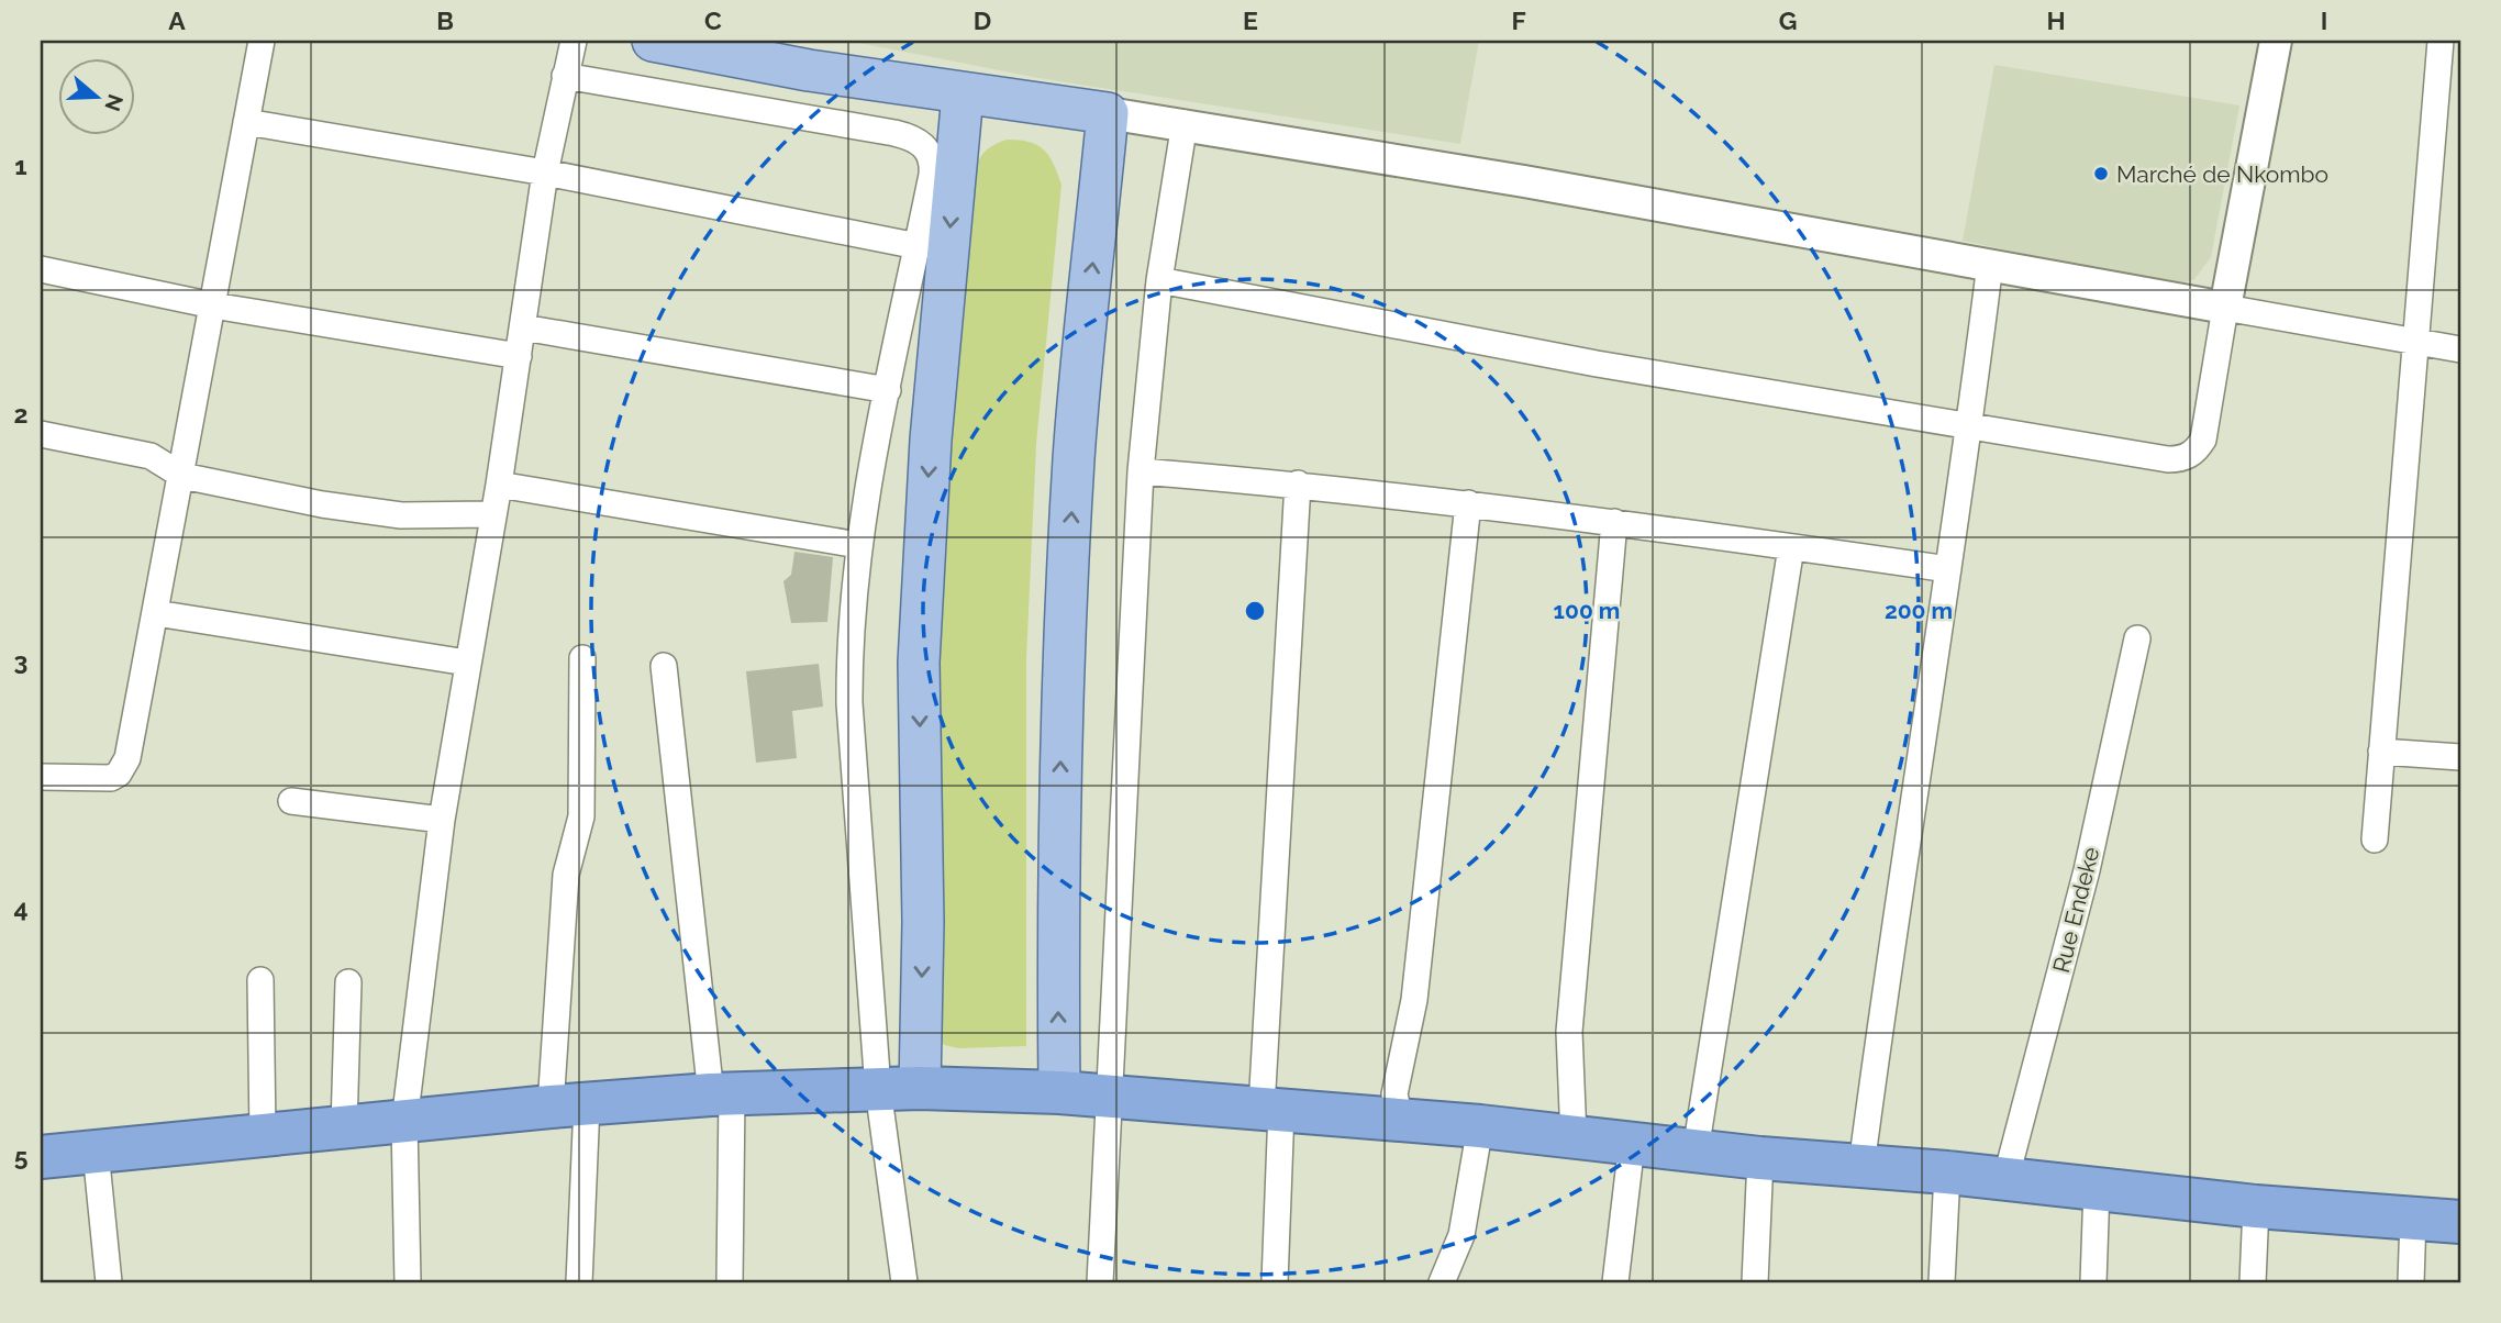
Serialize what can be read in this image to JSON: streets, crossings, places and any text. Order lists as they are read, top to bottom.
{
  "streets": {
    "street": ["Rue Endeke"]
  },
  "places": ["Marché de Nkombo"],
  "north": "right",
  "grid": {
    "columns": [
      "A",
      "B",
      "C",
      "D",
      "E",
      "F",
      "G",
      "H",
      "I"
    ],
    "rows": [
      "1",
      "2",
      "3",
      "4",
      "5"
    ]
  },
  "rings": ["100 m", "200 m"]
}
